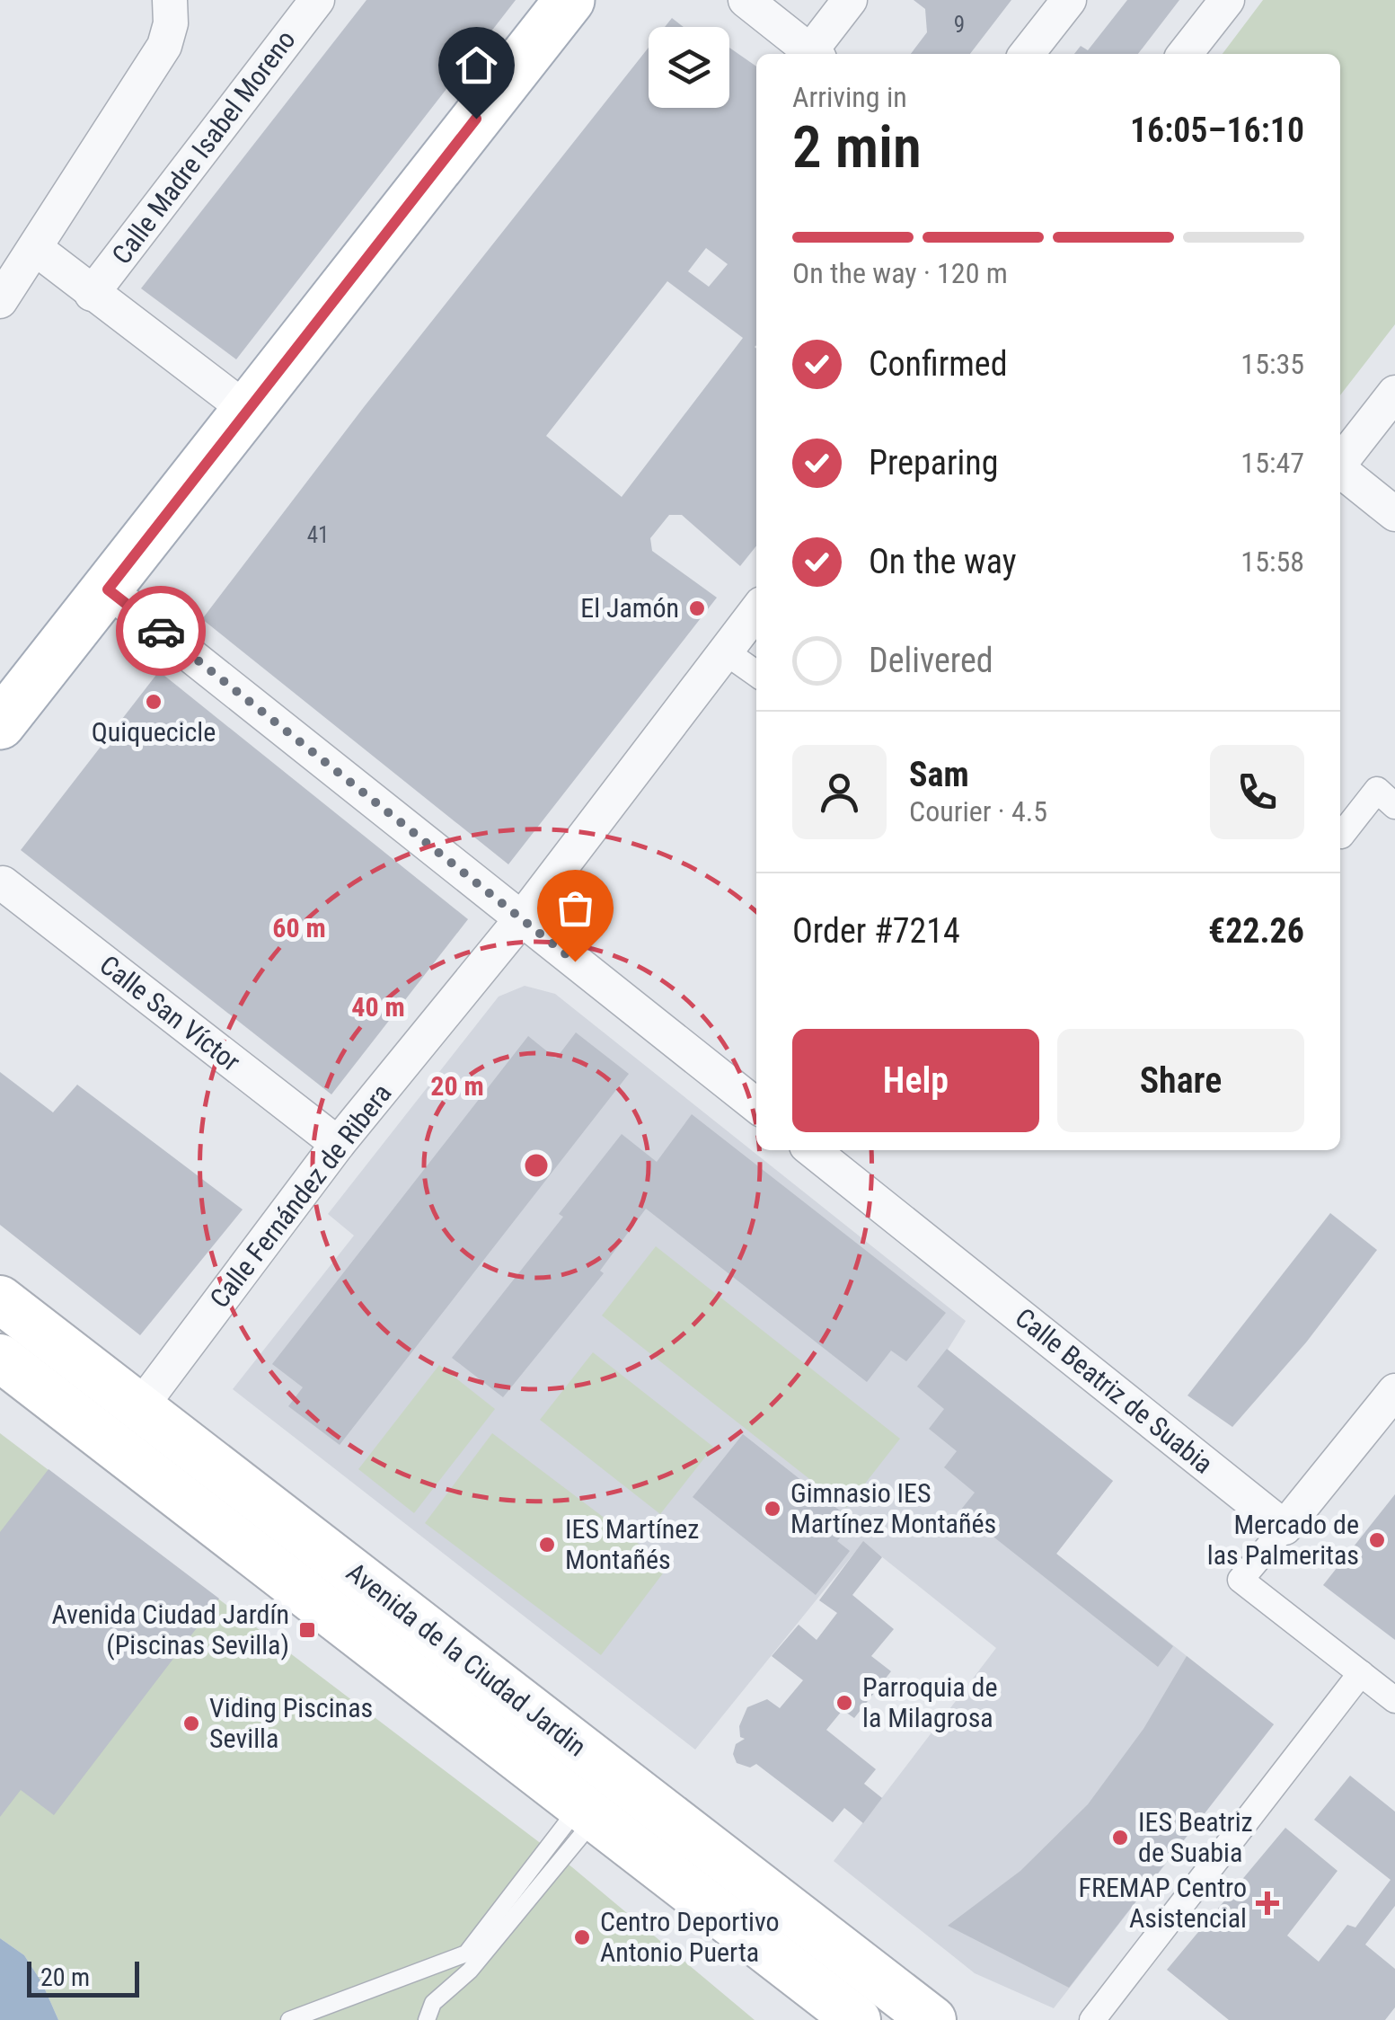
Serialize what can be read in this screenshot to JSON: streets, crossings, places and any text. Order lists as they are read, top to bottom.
{
  "streets": {
    "main road": ["Avenida de la Ciudad Jardin"],
    "street": [
      "Calle Madre Isabel Moreno",
      "Calle San Víctor",
      "Calle Fernández de Ribera",
      "Calle Beatriz de Suabia"
    ]
  },
  "crossings": [
    ["Calle San Víctor", "Calle Fernández de Ribera"],
    ["Calle Fernández de Ribera", "Avenida de la Ciudad Jardin"]
  ],
  "places": {
    "other": [
      "El Jamón",
      "Quiquecicle",
      "Gimnasio IES Martínez Montañés",
      "Mercado de las Palmeritas",
      "IES Martínez Montañés",
      "Parroquia de la Milagrosa",
      "Viding Piscinas Sevilla",
      "IES Beatriz de Suabia",
      "Centro Deportivo Antonio Puerta"
    ],
    "transit": ["Avenida Ciudad Jardín (Piscinas Sevilla)"],
    "health": ["FREMAP Centro Asistencial"]
  },
  "house_numbers": ["9", "41"],
  "scale_bar": "20 m",
  "page": {
    "heading": ["2 min", "Arriving in", "16:05–16:10"],
    "panel": [
      "Sam",
      "Courier · 4.5",
      "Order #7214",
      "€22.26"
    ],
    "bar": "On the way · 120 m",
    "list": [
      ["Confirmed", "15:35"],
      ["Preparing", "15:47"],
      ["On the way", "15:58"],
      "Delivered"
    ],
    "buttons": ["Help", "Share"],
    "scale": "20 m"
  },
  "rings": ["60 m", "40 m", "20 m"]
}
